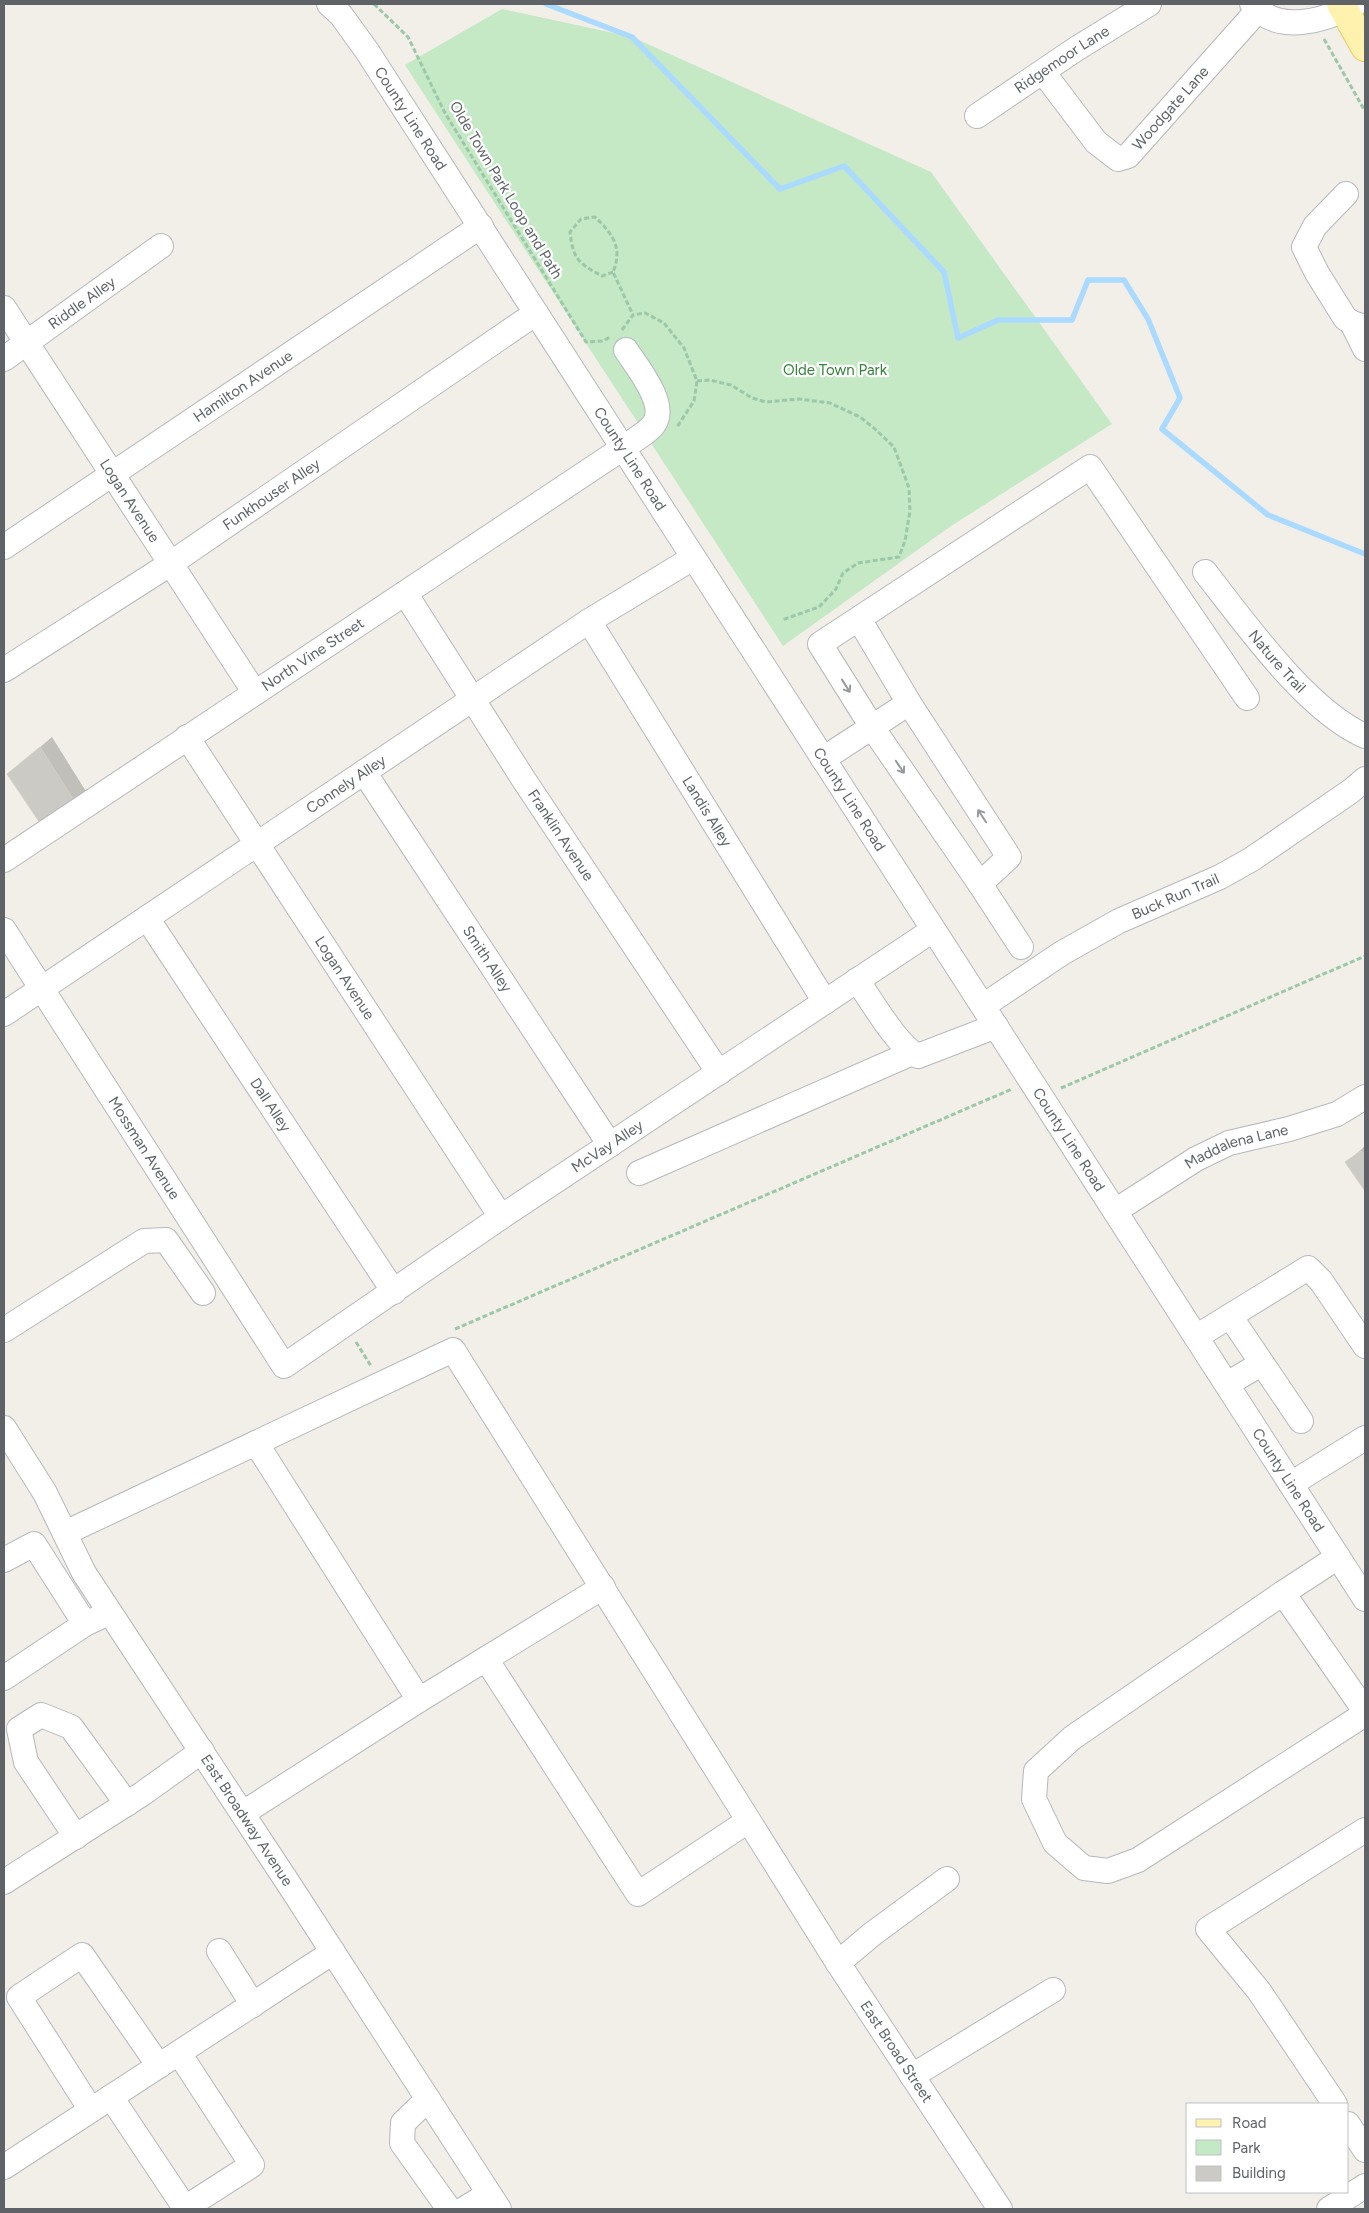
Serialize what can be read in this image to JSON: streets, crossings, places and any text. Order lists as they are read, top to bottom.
{
  "streets": {
    "street": [
      "Ridgemoor Lane",
      "Woodgate Lane",
      "County Line Road",
      "Riddle Alley",
      "Hamilton Avenue",
      "Funkhouser Alley",
      "Logan Avenue",
      "North Vine Street",
      "Nature Trail",
      "Connely Alley",
      "Landis Alley",
      "Franklin Avenue",
      "Buck Run Trail",
      "Smith Alley",
      "Dall Alley",
      "McVay Alley",
      "Mossman Avenue",
      "Maddalena Lane",
      "East Broadway Avenue",
      "East Broad Street"
    ],
    "path": ["Olde Town Park Loop and Path"]
  },
  "crossings": [
    ["Ridgemoor Lane", "Woodgate Lane"],
    ["County Line Road", "Hamilton Avenue"],
    ["County Line Road", "Funkhouser Alley"],
    ["County Line Road", "North Vine Street"],
    ["County Line Road", "Connely Alley"],
    ["County Line Road", "Buck Run Trail"],
    ["County Line Road", "McVay Alley"],
    ["County Line Road", "Maddalena Lane"],
    ["Riddle Alley", "Logan Avenue"],
    ["Hamilton Avenue", "Logan Avenue"],
    ["Funkhouser Alley", "Logan Avenue"],
    ["Logan Avenue", "North Vine Street"],
    ["Logan Avenue", "Connely Alley"],
    ["Logan Avenue", "McVay Alley"],
    ["North Vine Street", "Franklin Avenue"],
    ["Connely Alley", "Landis Alley"],
    ["Connely Alley", "Franklin Avenue"],
    ["Connely Alley", "Smith Alley"],
    ["Connely Alley", "Dall Alley"],
    ["Connely Alley", "Mossman Avenue"],
    ["Landis Alley", "McVay Alley"],
    ["Franklin Avenue", "McVay Alley"],
    ["Smith Alley", "McVay Alley"],
    ["Dall Alley", "McVay Alley"],
    ["McVay Alley", "Mossman Avenue"]
  ],
  "parks": ["Olde Town Park"],
  "legend": ["Road", "Park", "Building"]
}
